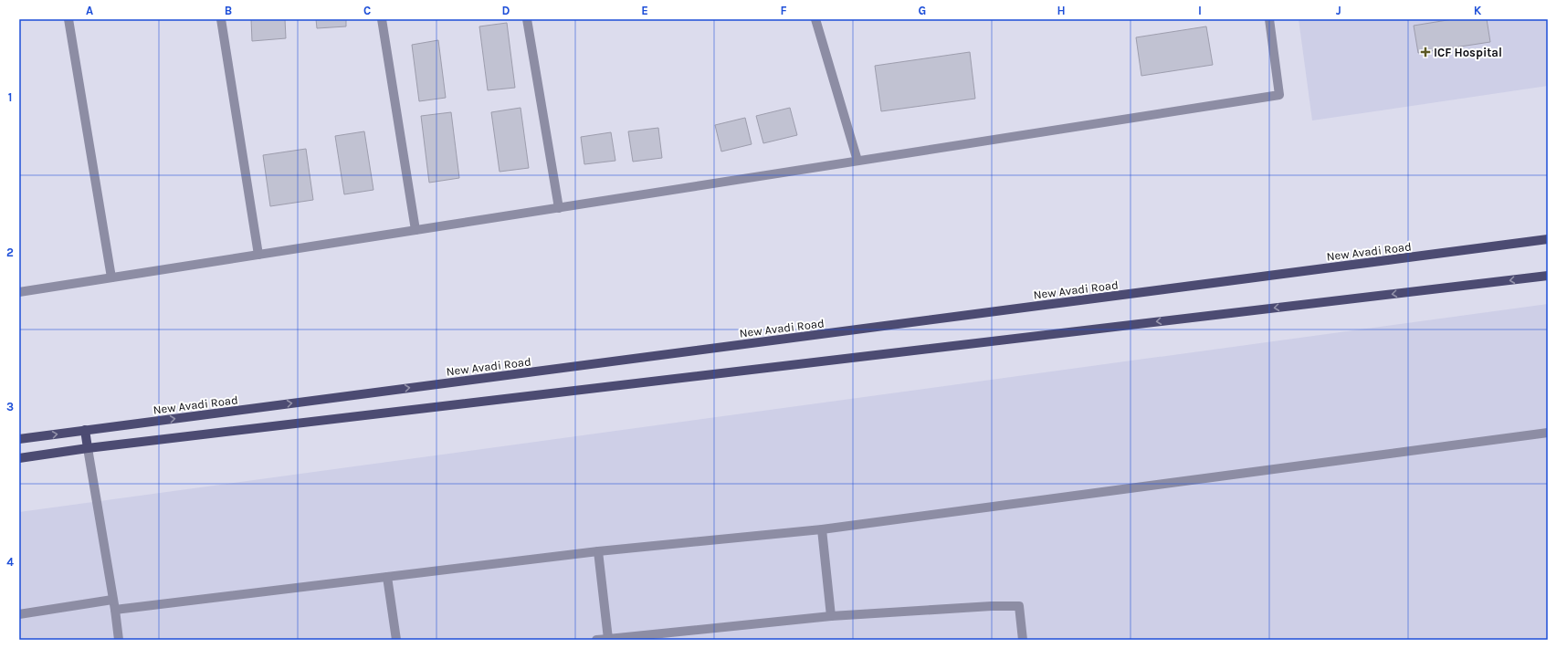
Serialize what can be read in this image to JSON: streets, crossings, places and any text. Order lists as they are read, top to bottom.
{
  "streets": {
    "main road": ["New Avadi Road"]
  },
  "places": {
    "health": ["ICF Hospital"]
  },
  "grid": {
    "columns": [
      "A",
      "B",
      "C",
      "D",
      "E",
      "F",
      "G",
      "H",
      "I",
      "J",
      "K"
    ],
    "rows": [
      "1",
      "2",
      "3",
      "4"
    ]
  }
}
